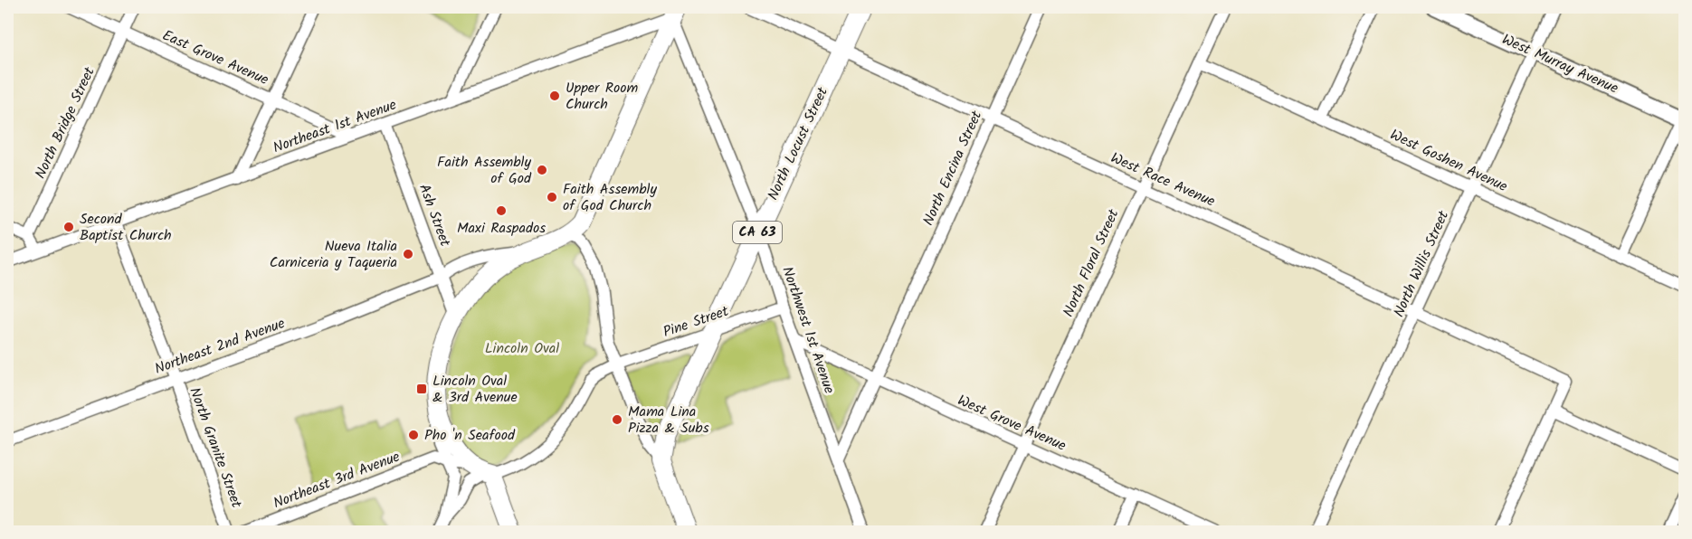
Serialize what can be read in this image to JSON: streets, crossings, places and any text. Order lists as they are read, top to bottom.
{
  "streets": {
    "main road": ["West Murray Avenue", "North Locust Street", "CA 63"],
    "street": [
      "East Grove Avenue",
      "North Bridge Street",
      "Northeast 1st Avenue",
      "West Goshen Avenue",
      "North Encina Street",
      "West Race Avenue",
      "Ash Street",
      "North Floral Street",
      "North Willis Street",
      "Pine Street",
      "Northwest 1st Avenue",
      "Northeast 2nd Avenue",
      "West Grove Avenue",
      "North Granite Street",
      "Northeast 3rd Avenue"
    ]
  },
  "crossings": [
    ["East Grove Avenue", "North Bridge Street"],
    ["East Grove Avenue", "Northeast 1st Avenue"],
    ["West Murray Avenue", "North Willis Street"],
    ["Northeast 1st Avenue", "Ash Street"],
    ["Northeast 1st Avenue", "Northwest 1st Avenue"],
    ["Northeast 1st Avenue", "North Granite Street"],
    ["North Locust Street", "West Race Avenue"],
    ["North Locust Street", "CA 63"],
    ["North Locust Street", "Pine Street"],
    ["North Locust Street", "Northwest 1st Avenue"],
    ["West Goshen Avenue", "North Floral Street"],
    ["West Goshen Avenue", "North Willis Street"],
    ["North Encina Street", "West Race Avenue"],
    ["North Encina Street", "Northwest 1st Avenue"],
    ["North Encina Street", "West Grove Avenue"],
    ["West Race Avenue", "North Floral Street"],
    ["West Race Avenue", "North Willis Street"],
    ["Ash Street", "Northeast 2nd Avenue"],
    ["North Floral Street", "West Grove Avenue"],
    ["Pine Street", "Northwest 1st Avenue"],
    ["Northwest 1st Avenue", "West Grove Avenue"],
    ["Northeast 2nd Avenue", "North Granite Street"]
  ],
  "parks": ["Lincoln Oval"],
  "places": {
    "other": [
      "Upper Room Church",
      "Faith Assembly of God",
      "Faith Assembly of God Church",
      "Maxi Raspados",
      "Second Baptist Church",
      "Nueva Italia Carniceria y Taqueria",
      "Mama Lina Pizza & Subs",
      "Pho 'n Seafood"
    ],
    "transit": ["Lincoln Oval & 3rd Avenue"]
  }
}
